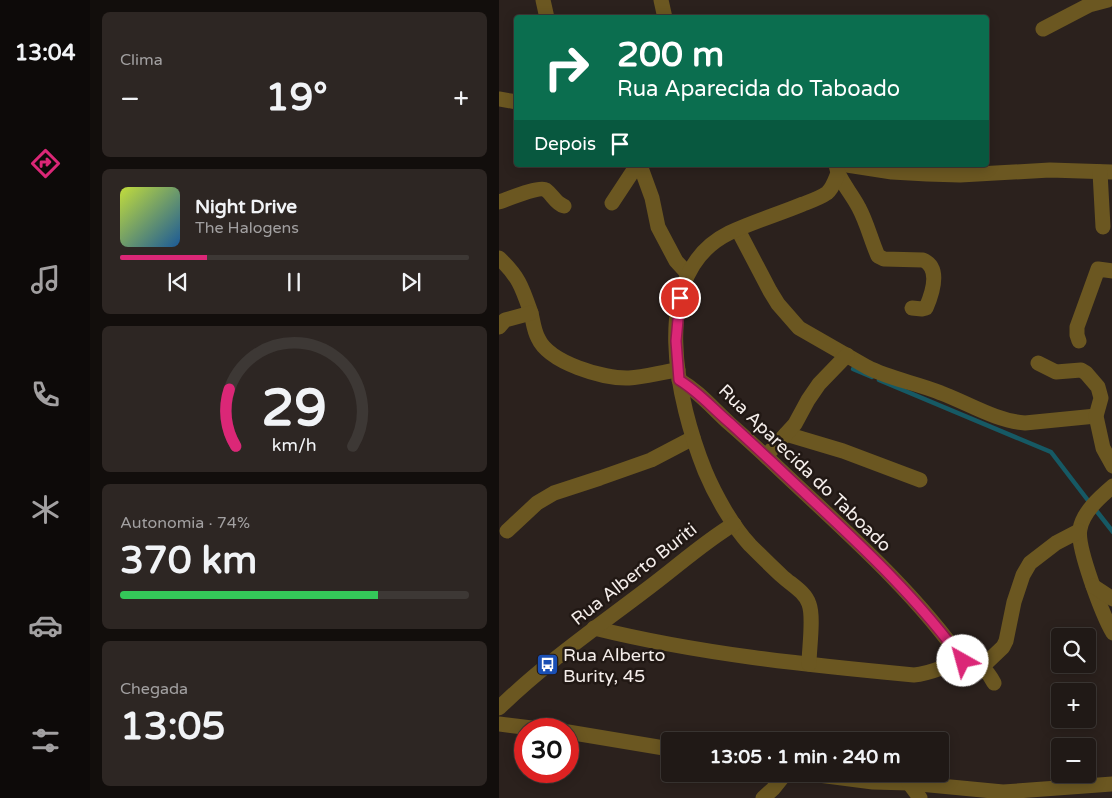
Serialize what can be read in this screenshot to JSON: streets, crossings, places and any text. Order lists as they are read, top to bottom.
{
  "streets": {
    "street": ["Rua Aparecida do Taboado", "Rua Alberto Buriti"]
  },
  "places": {
    "bus stop": ["Rua Alberto Burity, 45"]
  },
  "page": {
    "tabs": "13:04",
    "tile": [
      "Clima",
      ["Autonomia · 74%", "370 km"],
      ["Chegada", "13:05"]
    ],
    "turn": ["200 m", "Rua Aparecida do Taboado"],
    "heat": ["−", "19°", "+"],
    "then": "Depois",
    "song": ["Night Drive", "The Halogens"],
    "map_buttons": ["+", "−"],
    "limit": "30",
    "trip": "13:05 · 1 min · 240 m",
    "gauge": ["29", "km/h"]
  }
}
